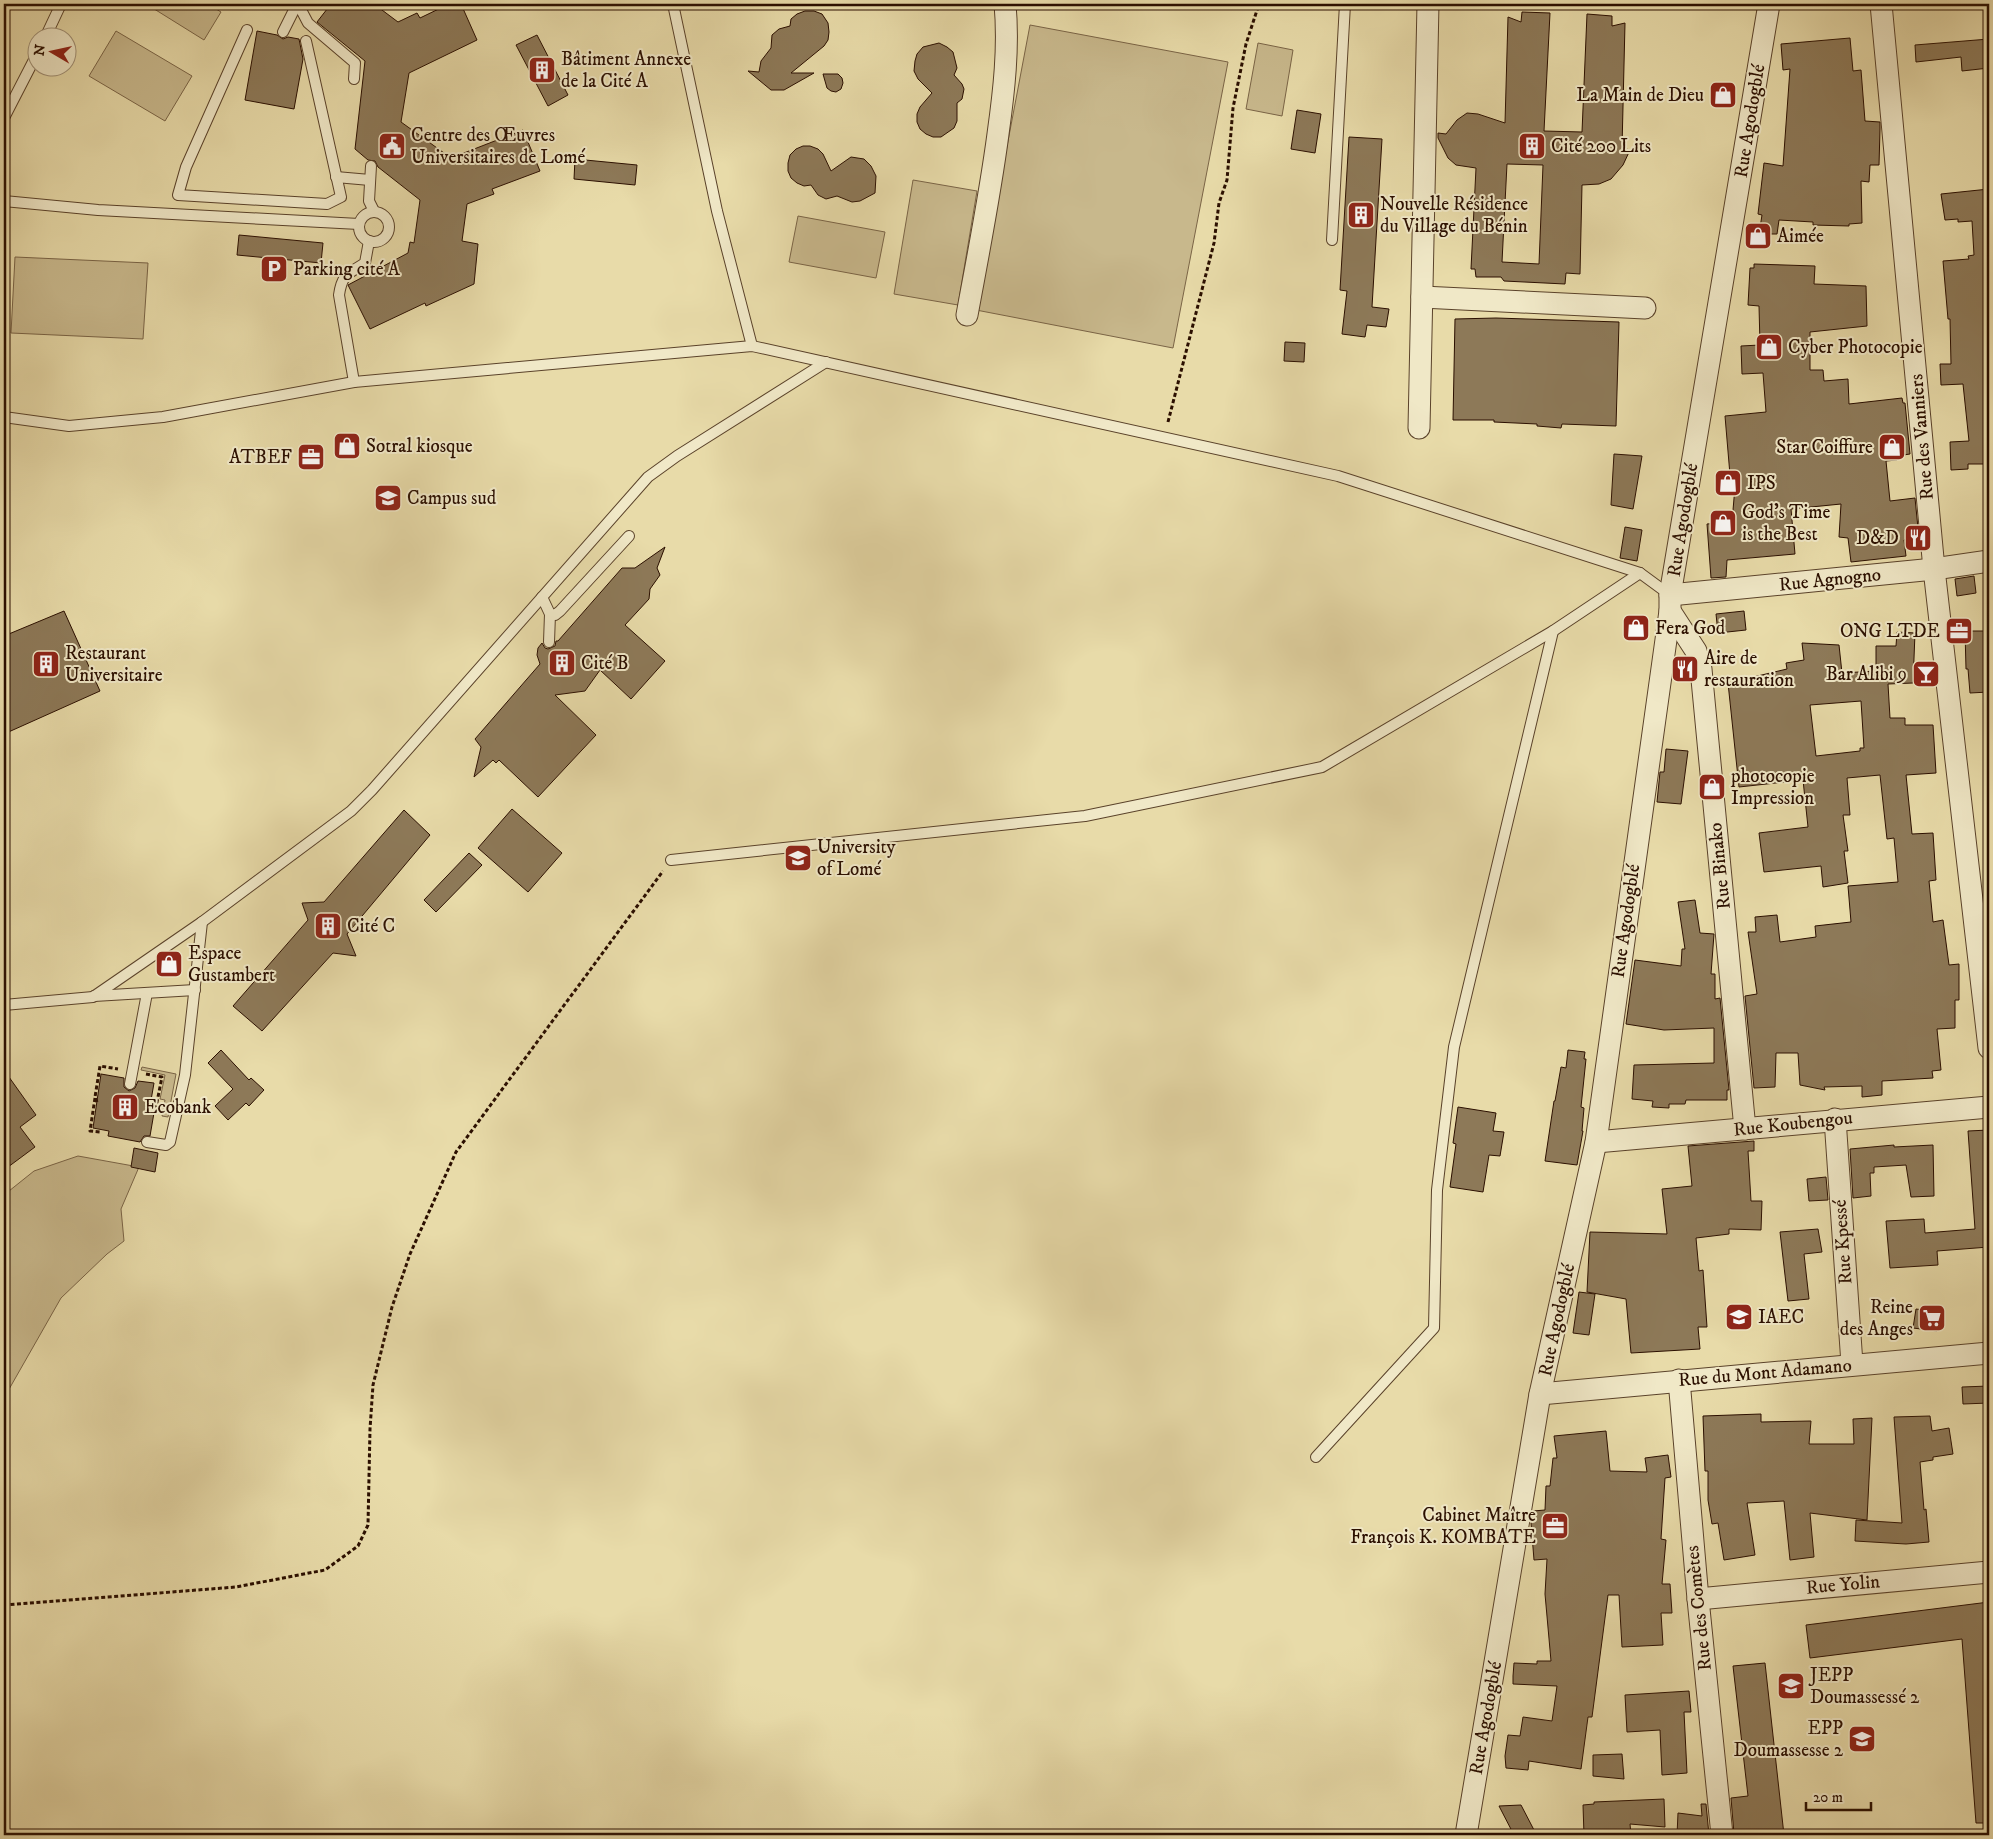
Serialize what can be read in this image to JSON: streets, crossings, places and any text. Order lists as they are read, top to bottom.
{
  "streets": {
    "street": [
      "Rue Agodogblé",
      "Rue des Vanniers",
      "Rue Agnogno",
      "Rue Binako",
      "Rue Koubengou",
      "Rue Kpessé",
      "Rue du Mont Adamano",
      "Rue Yolin",
      "Rue des Comètes"
    ]
  },
  "crossings": [
    ["Rue Agodogblé", "Rue Agnogno"],
    ["Rue Agodogblé", "Rue Binako"],
    ["Rue Agodogblé", "Rue Koubengou"],
    ["Rue Agodogblé", "Rue du Mont Adamano"],
    ["Rue des Vanniers", "Rue Agnogno"],
    ["Rue Agnogno", "Rue Binako"],
    ["Rue Binako", "Rue Koubengou"],
    ["Rue Koubengou", "Rue Kpessé"],
    ["Rue Kpessé", "Rue du Mont Adamano"],
    ["Rue du Mont Adamano", "Rue des Comètes"],
    ["Rue Yolin", "Rue des Comètes"]
  ],
  "places": {
    "building": [
      "Bâtiment Annexe de la Cité A",
      "Cité 200 Lits",
      "Nouvelle Résidence du Village du Bénin",
      "Cité B",
      "Restaurant Universitaire",
      "Cité C",
      "Ecobank"
    ],
    "shop": [
      "La Main de Dieu",
      "Aimée",
      "Cyber Photocopie",
      "Sotral kiosque",
      "Star Coiffure",
      "IPS",
      "God's Time is the Best",
      "Fera God",
      "photocopie Impression",
      "Espace Gustambert"
    ],
    "public building": ["Centre des Œuvres Universitaires de Lomé"],
    "parking": ["Parking cité A"],
    "office": ["ATBEF", "ONG LTDE", "Cabinet Maître François K. KOMBATE"],
    "school or university": [
      "Campus sud",
      "University of Lomé",
      "IAEC",
      "JEPP Doumassessé 2",
      "EPP Doumassesse 2"
    ],
    "restaurant": ["D&D", "Aire de restauration"],
    "bar": ["Bar Alibi 9"],
    "supermarket": ["Reine des Anges"]
  },
  "scale_bar": "20 m",
  "north": "left"
}
